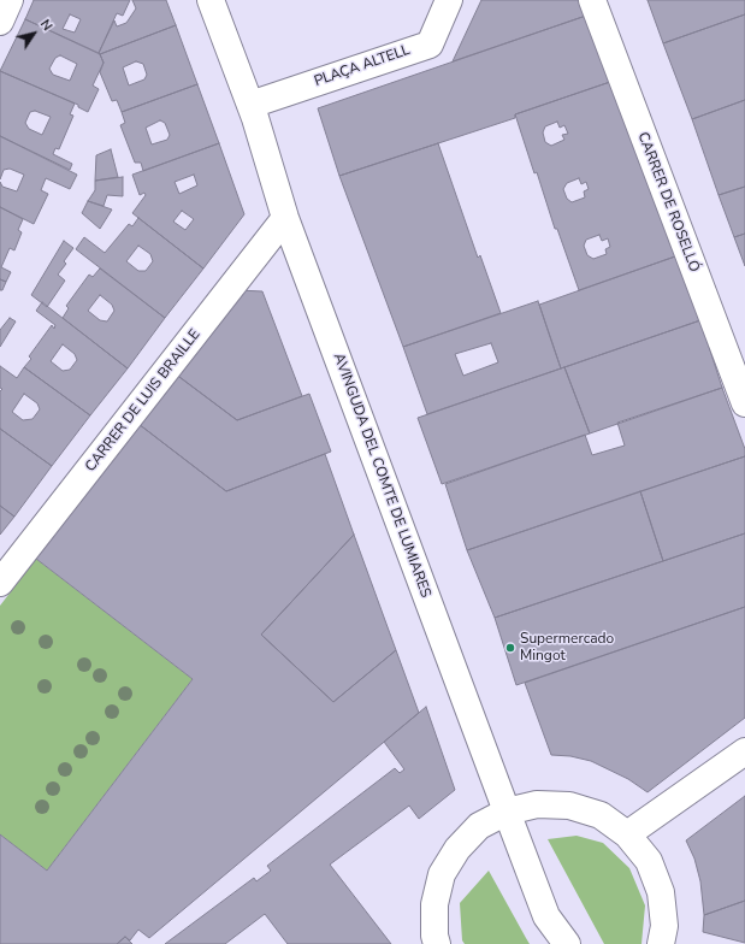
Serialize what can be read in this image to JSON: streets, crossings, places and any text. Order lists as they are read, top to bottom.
{
  "streets": {
    "street": [
      "PLAÇA ALTELL",
      "CARRER DE ROSELLÓ",
      "CARRER DE LUIS BRAILLE",
      "AVINGUDA DEL COMTE DE LUMIARES"
    ]
  },
  "crossings": [
    ["PLAÇA ALTELL", "AVINGUDA DEL COMTE DE LUMIARES"],
    ["CARRER DE LUIS BRAILLE", "AVINGUDA DEL COMTE DE LUMIARES"]
  ],
  "places": ["Supermercado Mingot"],
  "north": "top right"
}
